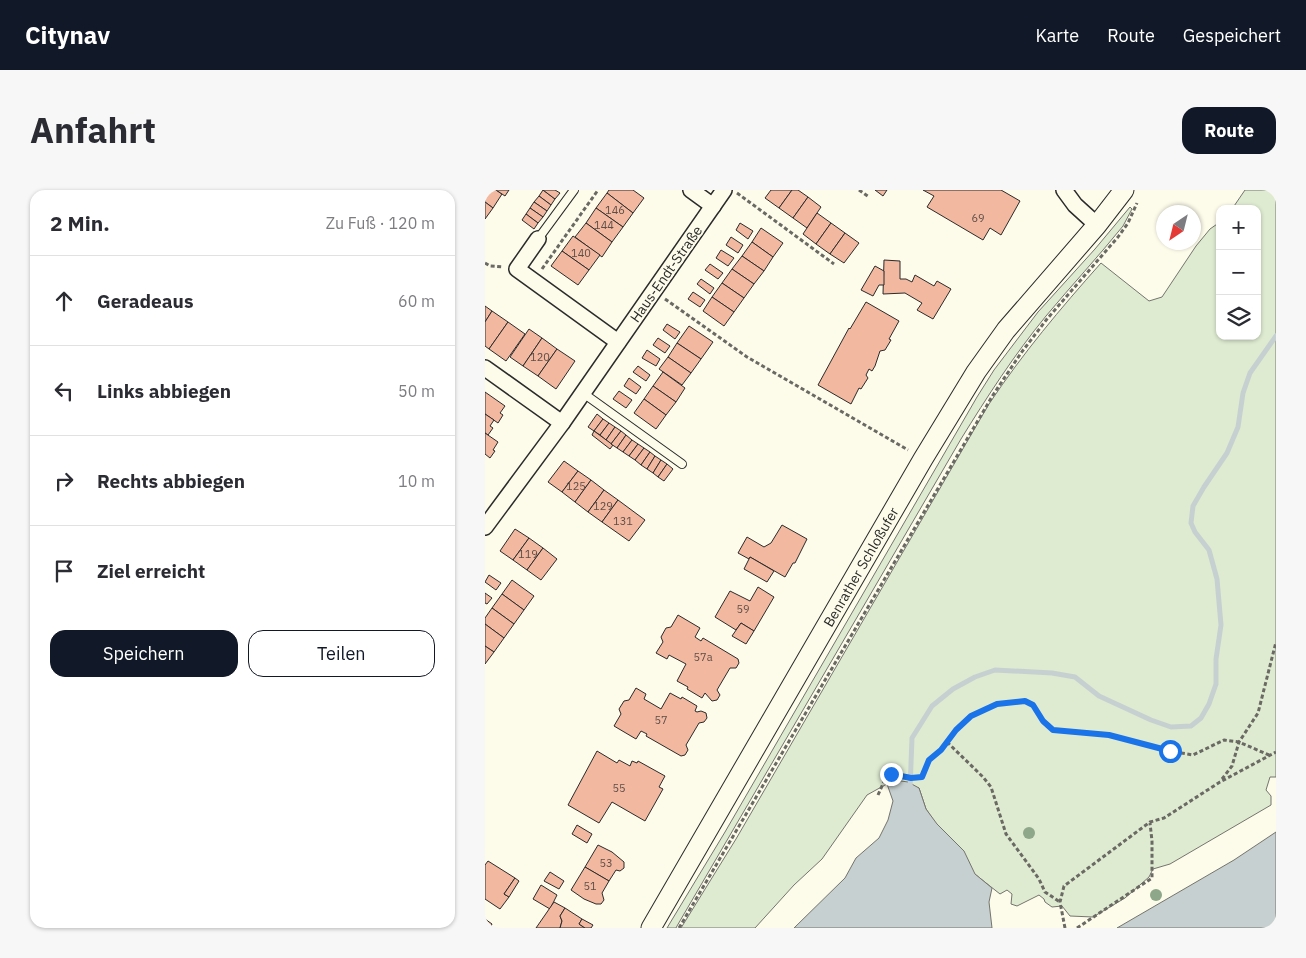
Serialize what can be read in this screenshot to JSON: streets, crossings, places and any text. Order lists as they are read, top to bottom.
{
  "streets": {
    "street": ["Haus-Endt-Straße", "Benrather Schloßufer"]
  },
  "house_numbers": [
    "146",
    "69",
    "144",
    "140",
    "120",
    "125",
    "129",
    "131",
    "119",
    "59",
    "57a",
    "57",
    "55",
    "53",
    "51"
  ],
  "north": "bottom left",
  "page": {
    "header": "Citynav",
    "nav": ["Karte", "Route", "Gespeichert"],
    "title": "Anfahrt",
    "buttons": [
      "Route",
      ["Speichern", "Teilen"]
    ],
    "heading": ["2 Min.", "Zu Fuß · 120 m"],
    "map_buttons": ["+", "−"],
    "list": [
      ["Geradeaus", "60 m"],
      ["Links abbiegen", "50 m"],
      ["Rechts abbiegen", "10 m"],
      "Ziel erreicht"
    ]
  }
}
